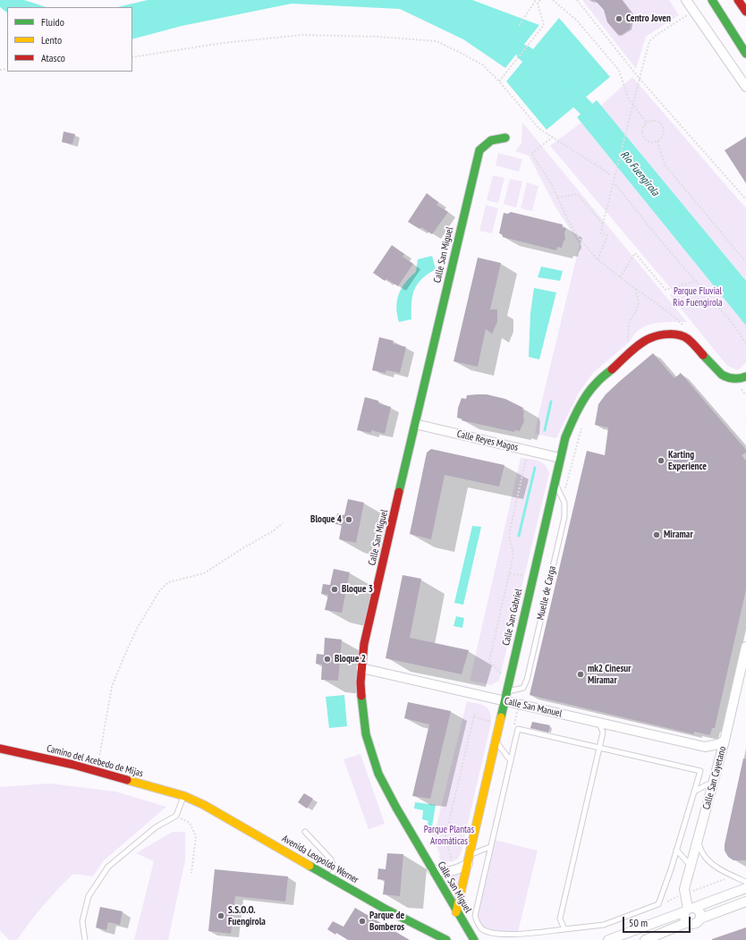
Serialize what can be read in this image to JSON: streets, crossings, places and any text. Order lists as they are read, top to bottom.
{
  "streets": {
    "main road": [
      "Calle San Miguel",
      "Calle San Gabriel",
      "Camino del Acebedo de Mijas",
      "Avenida Leopoldo Werner"
    ],
    "street": ["Calle Reyes Magos", "Calle San Manuel", "Calle San Cayetano"],
    "lane": ["Muelle de Carga"]
  },
  "crossings": [
    ["Calle San Miguel", "Calle Reyes Magos"],
    ["Calle San Miguel", "Calle San Gabriel"],
    ["Calle San Miguel", "Calle San Manuel"],
    ["Calle Reyes Magos", "Calle San Gabriel"],
    ["Muelle de Carga", "Calle San Gabriel"],
    ["Calle San Gabriel", "Calle San Manuel"],
    ["Calle San Manuel", "Calle San Cayetano"],
    ["Camino del Acebedo de Mijas", "Avenida Leopoldo Werner"]
  ],
  "water": ["Rio Fuengirola"],
  "parks": ["Parque Fluvial Rio Fuengirola", "Parque Plantas Aromáticas"],
  "places": [
    "Centro Joven",
    "Karting Experience",
    "Bloque 4",
    "Miramar",
    "Bloque 3",
    "Bloque 2",
    "mk2 Cinesur Miramar",
    "S.S.O.O. Fuengirola",
    "Parque de Bomberos"
  ],
  "legend": ["Fluido", "Lento", "Atasco"],
  "scale_bar": "50 m"
}
